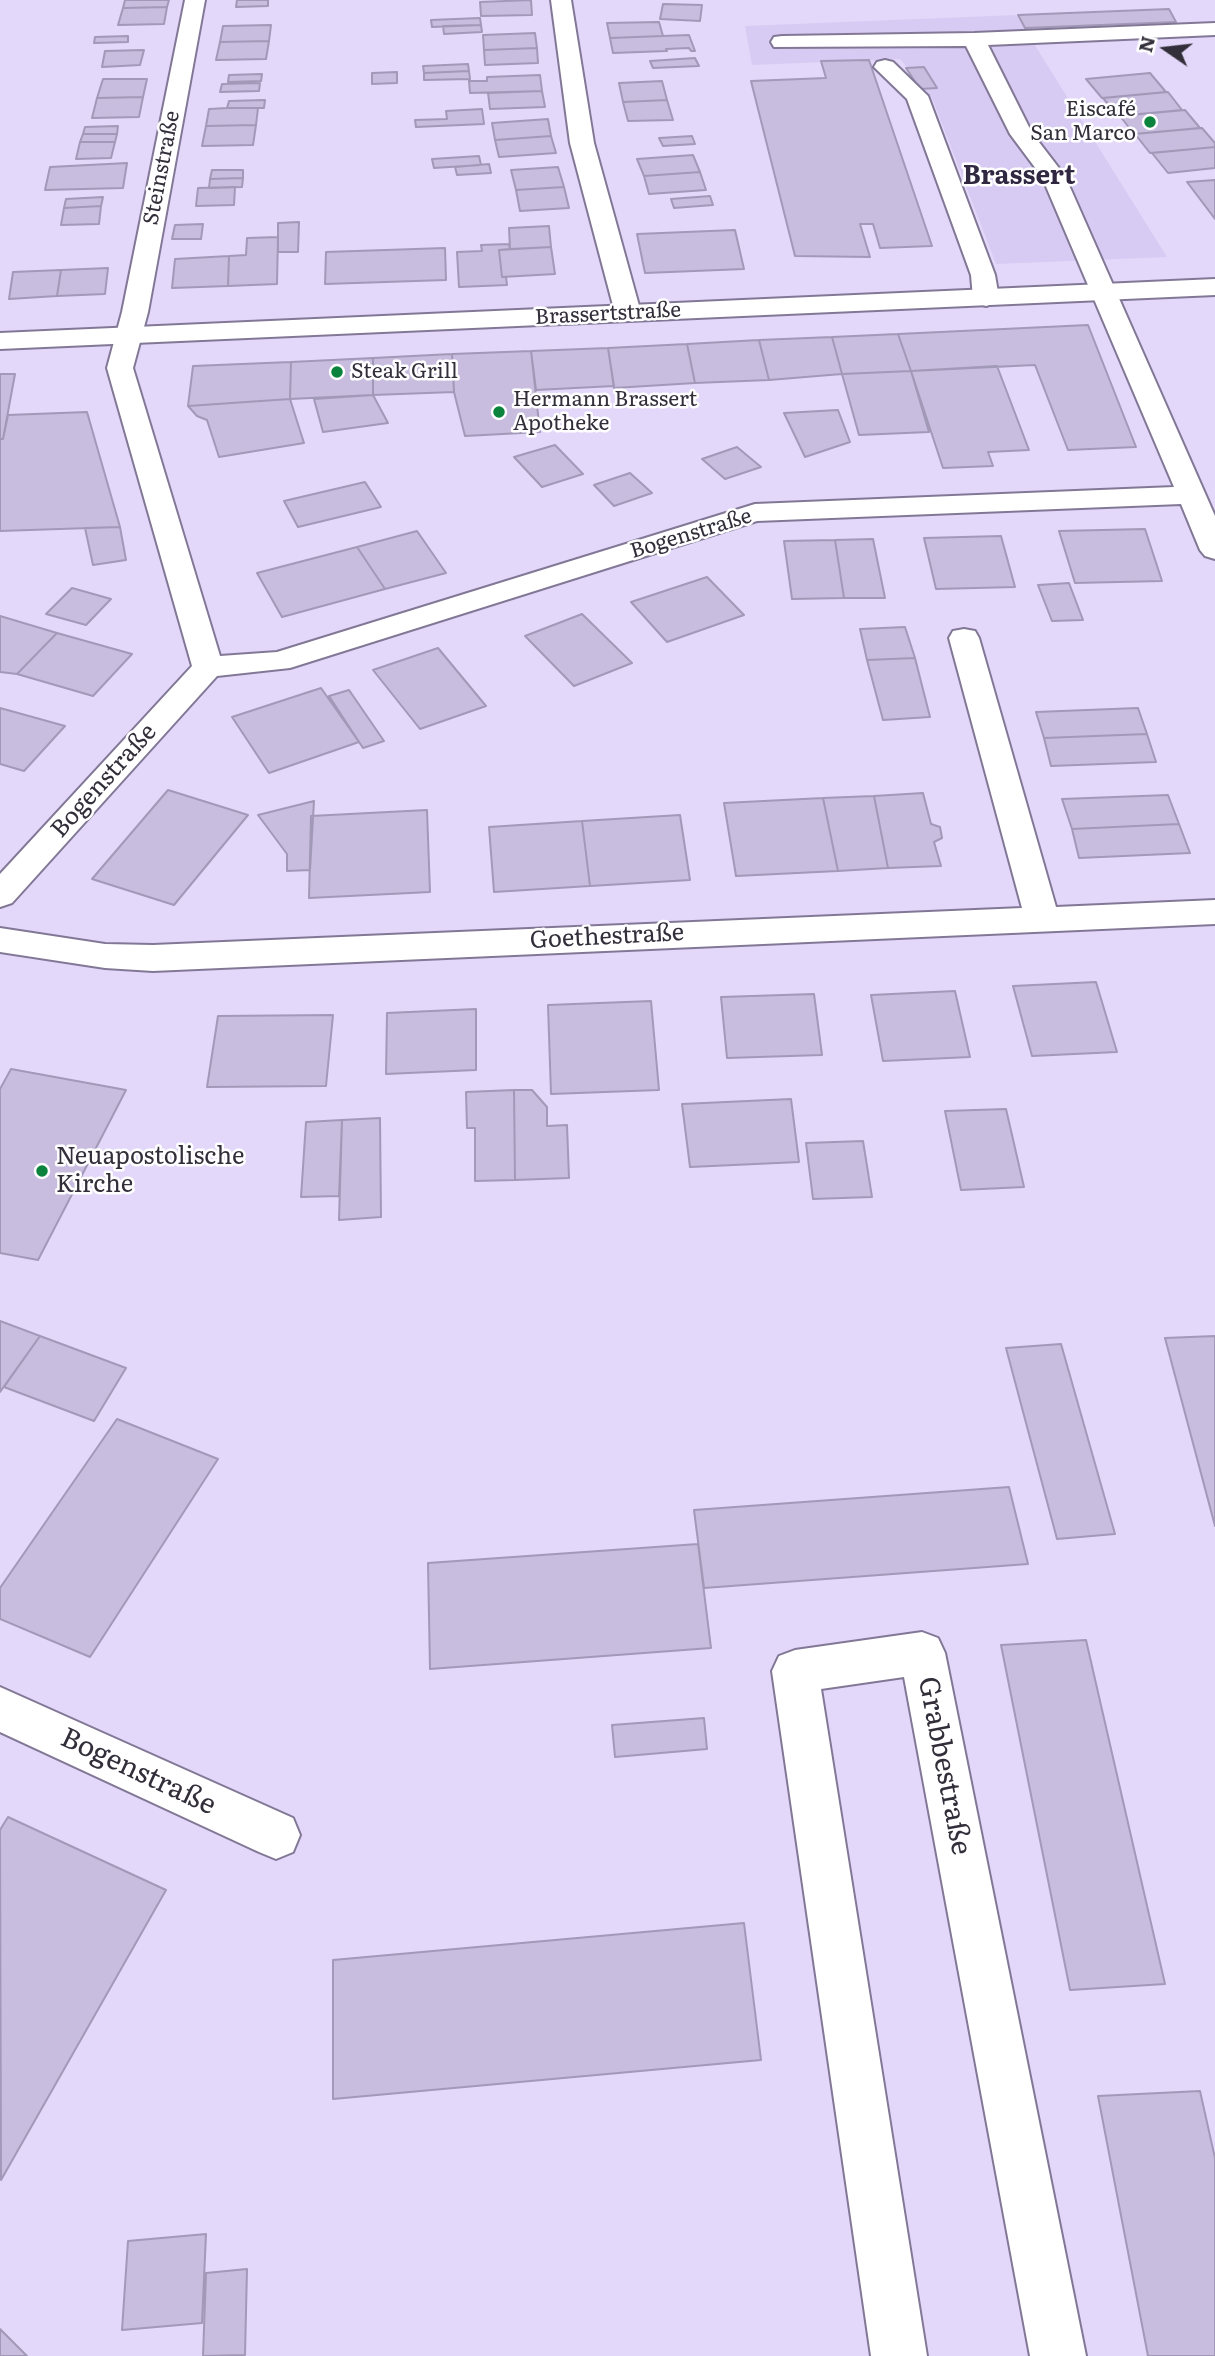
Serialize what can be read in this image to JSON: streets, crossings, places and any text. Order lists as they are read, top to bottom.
{
  "streets": {
    "street": [
      "Steinstraße",
      "Brassertstraße",
      "Bogenstraße",
      "Goethestraße",
      "Grabbestraße"
    ]
  },
  "crossings": [
    ["Steinstraße", "Brassertstraße"]
  ],
  "districts": ["Brassert"],
  "places": [
    "Eiscafé San Marco",
    "Steak Grill",
    "Hermann Brassert Apotheke",
    "Neuapostolische Kirche"
  ],
  "north": "left"
}
